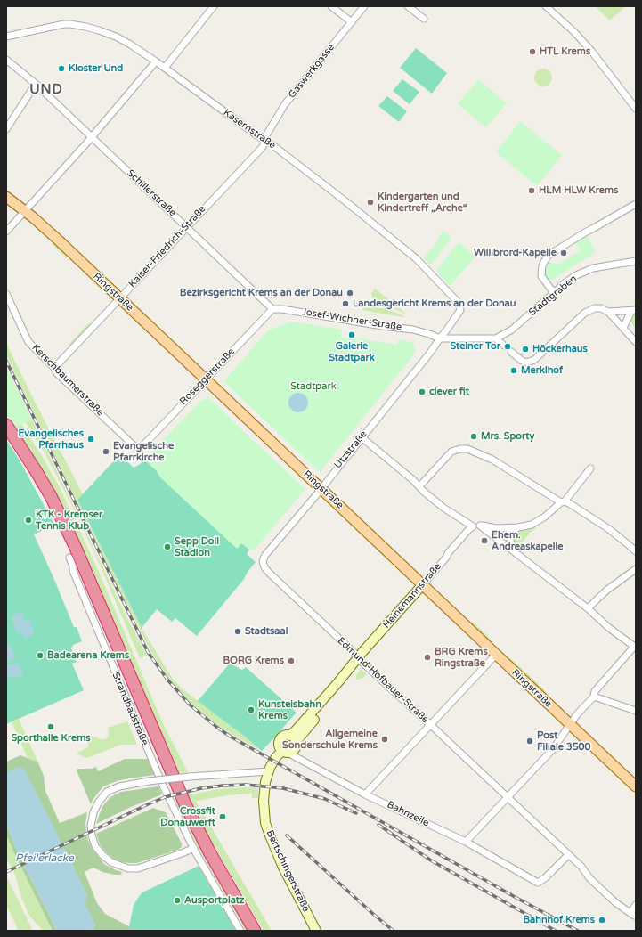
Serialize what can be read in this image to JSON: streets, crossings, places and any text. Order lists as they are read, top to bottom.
{
  "streets": {
    "main road": ["Ringstraße"],
    "street": [
      "Gaswerkgasse",
      "Kasernstraße",
      "Schillerstraße",
      "Kaiser-Friedrich-Straße",
      "Stadtgraben",
      "Josef-Wichner-Straße",
      "Roseggerstraße",
      "Kerschbaumerstraße",
      "Utzstraße",
      "Heinemannstraße",
      "Edmund-Hofbauer-Straße",
      "Strandbadstraße",
      "Bahnzeile",
      "Bertschingerstraße"
    ]
  },
  "crossings": [
    ["Gaswerkgasse", "Kasernstraße"],
    ["Gaswerkgasse", "Kaiser-Friedrich-Straße"],
    ["Kasernstraße", "Kaiser-Friedrich-Straße"],
    ["Kasernstraße", "Utzstraße"],
    ["Schillerstraße", "Kaiser-Friedrich-Straße"],
    ["Schillerstraße", "Josef-Wichner-Straße"],
    ["Schillerstraße", "Roseggerstraße"],
    ["Kaiser-Friedrich-Straße", "Ringstraße"],
    ["Kaiser-Friedrich-Straße", "Kerschbaumerstraße"],
    ["Ringstraße", "Roseggerstraße"],
    ["Ringstraße", "Utzstraße"],
    ["Ringstraße", "Heinemannstraße"],
    ["Josef-Wichner-Straße", "Roseggerstraße"],
    ["Josef-Wichner-Straße", "Utzstraße"],
    ["Roseggerstraße", "Kerschbaumerstraße"],
    ["Utzstraße", "Edmund-Hofbauer-Straße"],
    ["Heinemannstraße", "Edmund-Hofbauer-Straße"],
    ["Heinemannstraße", "Bahnzeile"],
    ["Heinemannstraße", "Bertschingerstraße"],
    ["Edmund-Hofbauer-Straße", "Bahnzeile"],
    ["Bahnzeile", "Bertschingerstraße"]
  ],
  "districts": ["UND"],
  "water": ["Pfeilerlacke"],
  "parks": ["Stadtpark"],
  "places": [
    "HTL Krems",
    "Kloster Und",
    "HLM HLW Krems",
    "Kindergarten und Kindertreff „Arche“",
    "Willibrord-Kapelle",
    "Bezirksgericht Krems an der Donau",
    "Landesgericht Krems an der Donau",
    "Galerie Stadtpark",
    "Steiner Tor",
    "Höckerhaus",
    "Merklhof",
    "clever fit",
    "Mrs. Sporty",
    "Evangelisches Pfarrhaus",
    "Evangelische Pfarrkirche",
    "KTK - Kremser Tennis Klub",
    "Ehem. Andreaskapelle",
    "Sepp Doll Stadion",
    "Stadtsaal",
    "Badearena Krems",
    "BRG Krems Ringstraße",
    "BORG Krems",
    "Kunsteisbahn Krems",
    "Sporthalle Krems",
    "Allgemeine Sonderschule Krems",
    "Post Filiale 3500",
    "Crossfit Donauwerft",
    "Ausportplatz",
    "Bahnhof Krems"
  ]
}
